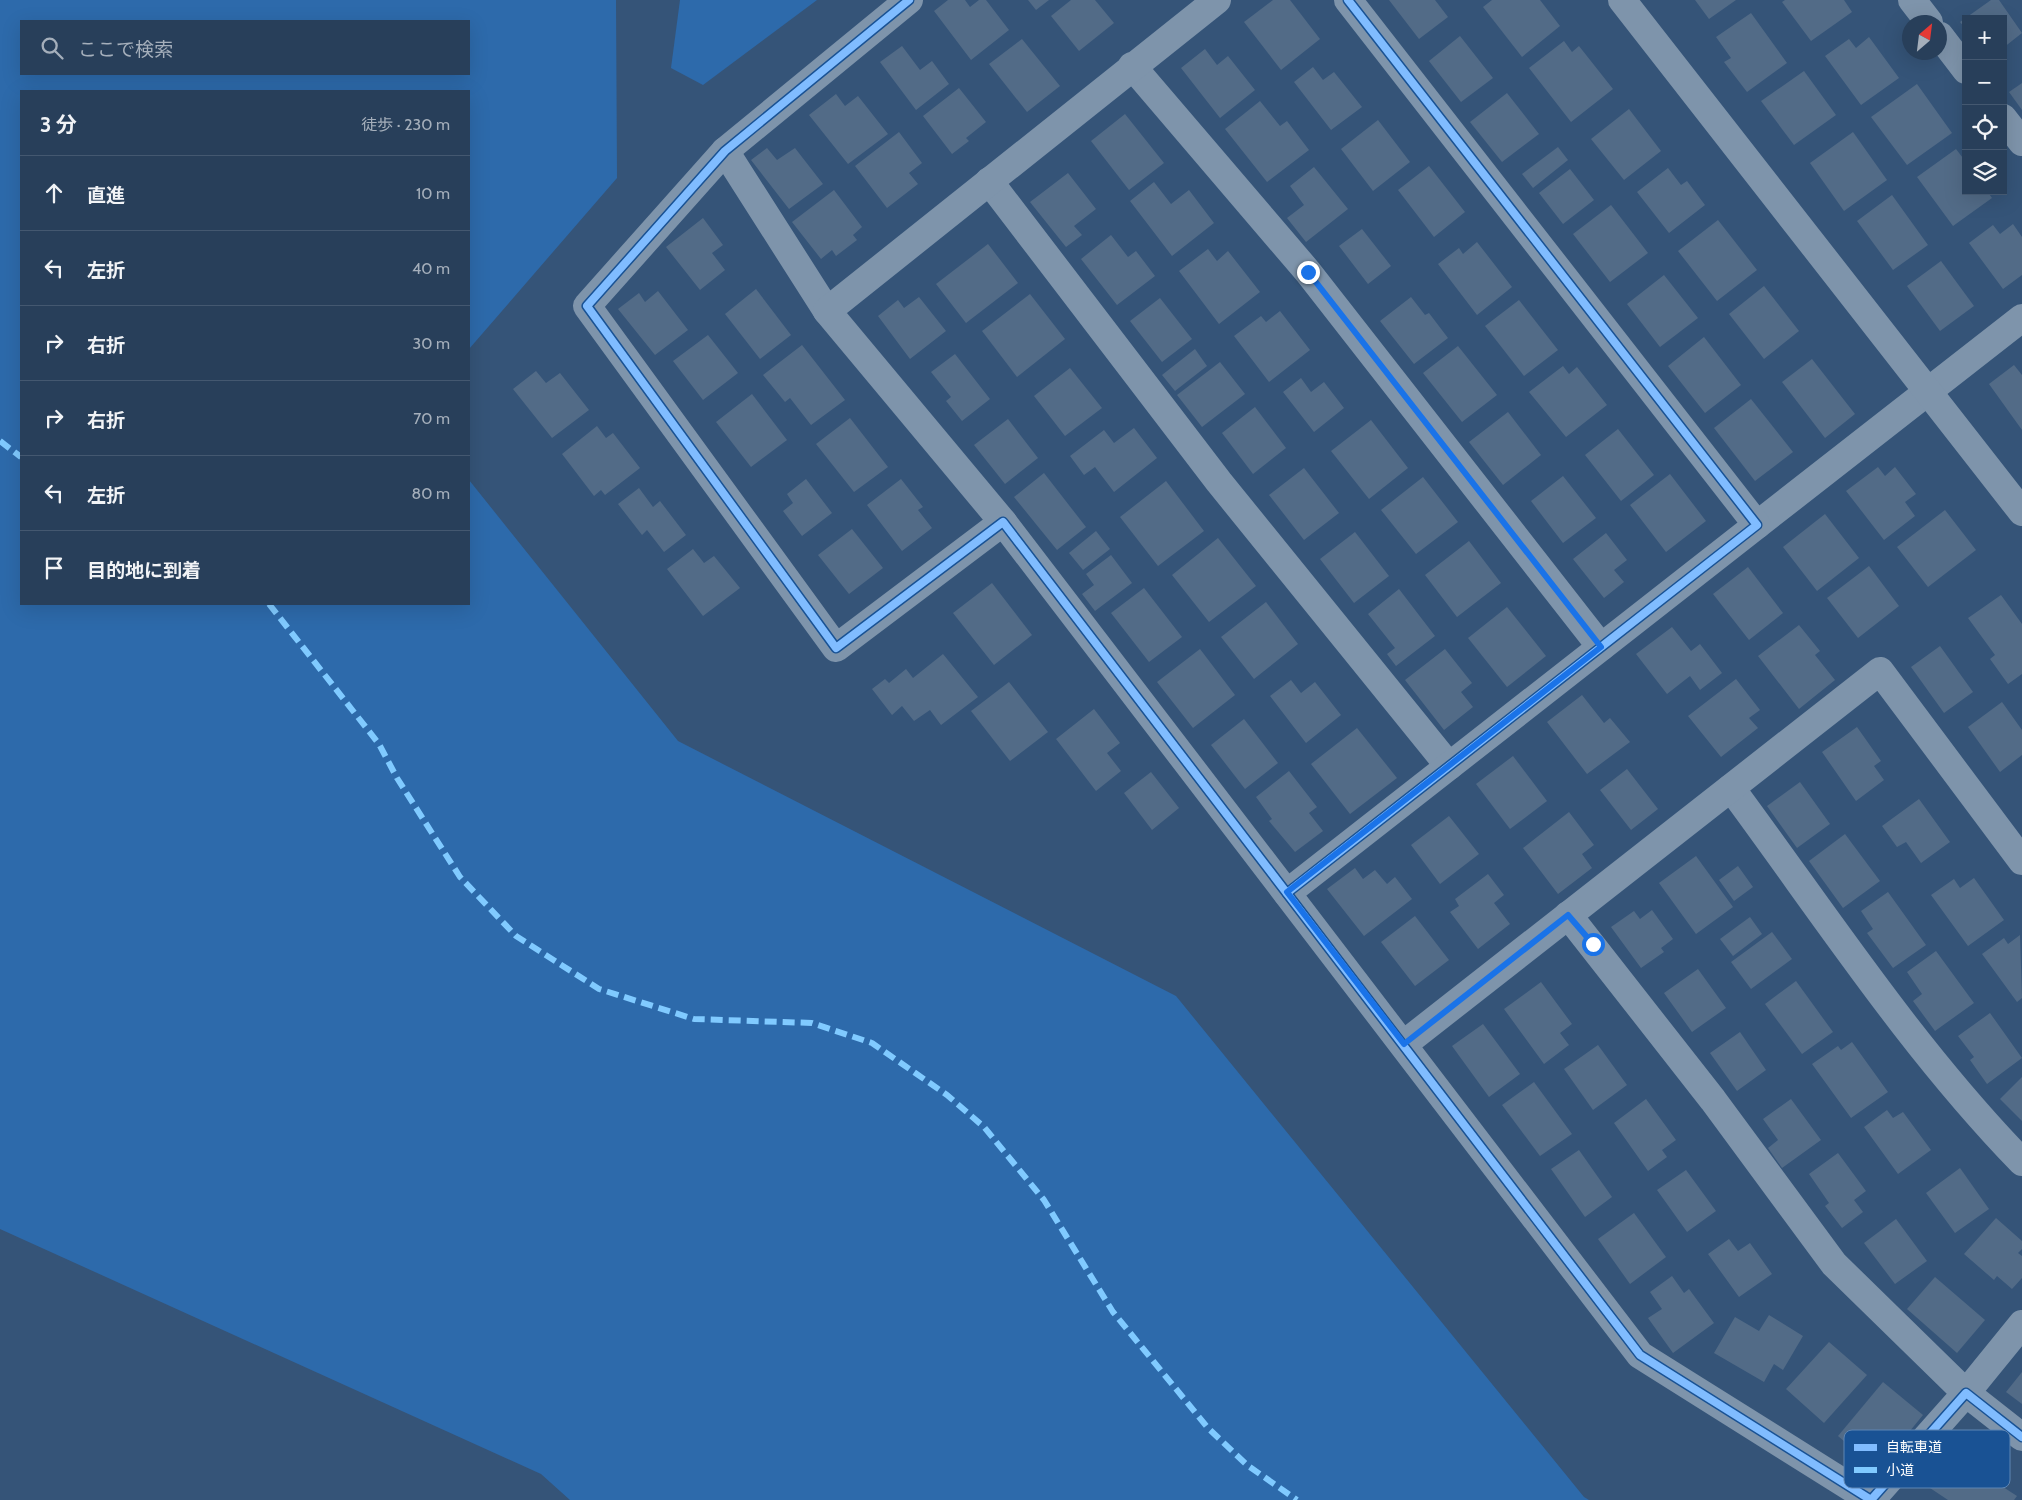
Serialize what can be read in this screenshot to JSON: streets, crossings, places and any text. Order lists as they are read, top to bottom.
{
  "legend": ["自転車道", "小道"],
  "north": "top right",
  "page": {
    "map_buttons": ["+", "−"],
    "search": "ここで検索",
    "heading": ["3 分", "徒歩 · 230 m"],
    "list": [
      ["直進", "10 m"],
      ["左折", "40 m"],
      ["右折", "30 m"],
      ["右折", "70 m"],
      ["左折", "80 m"],
      "目的地に到着"
    ]
  }
}
